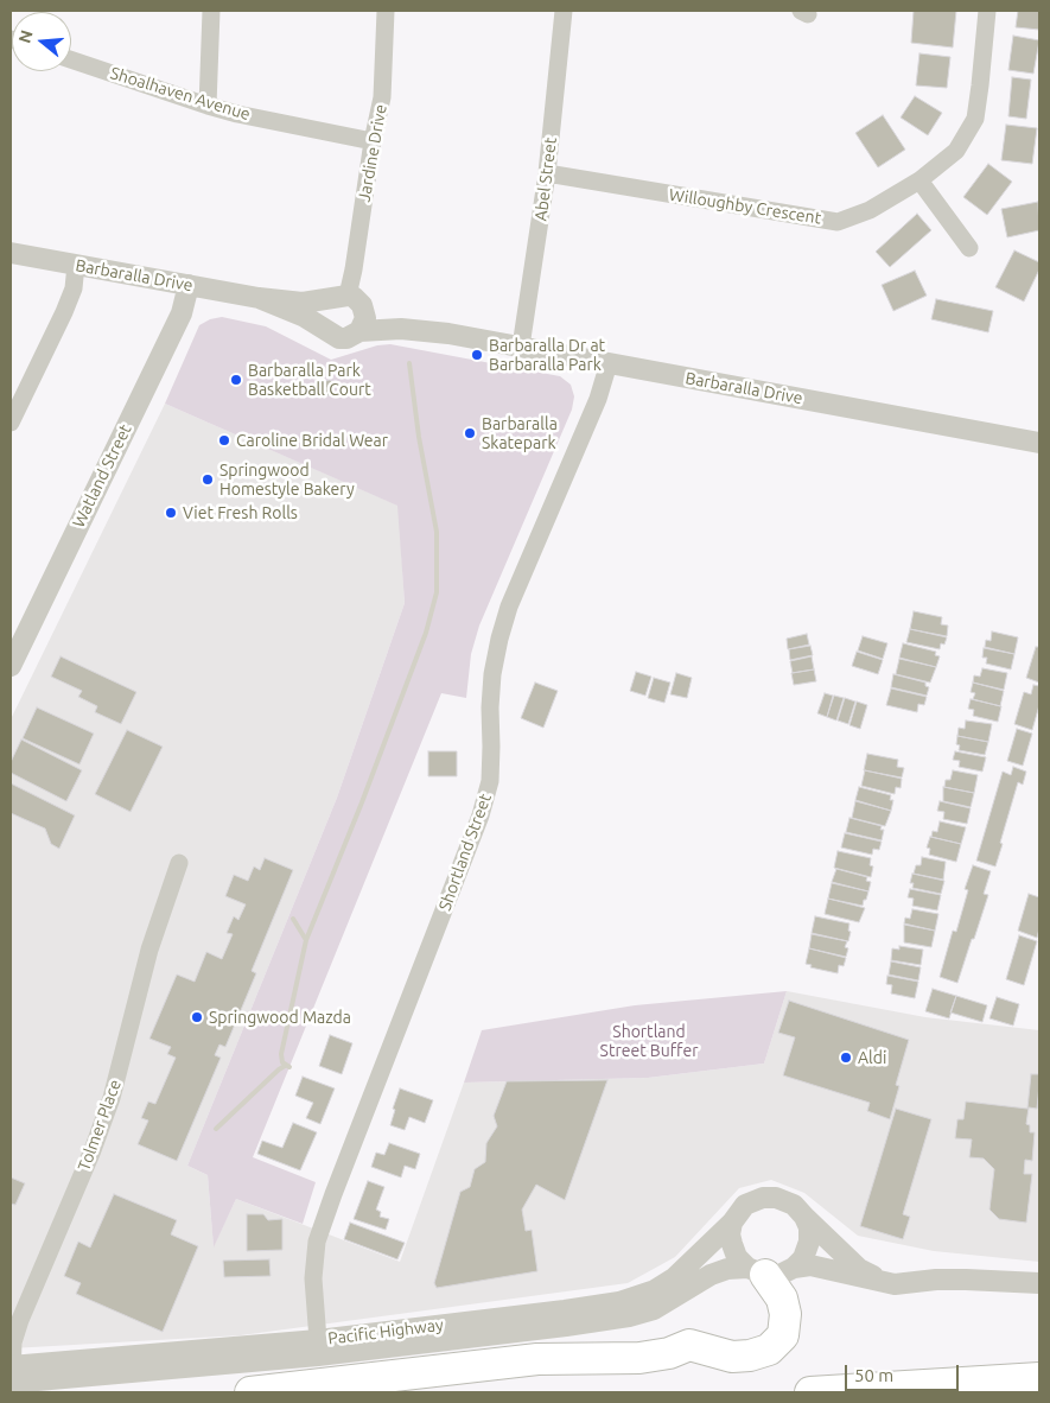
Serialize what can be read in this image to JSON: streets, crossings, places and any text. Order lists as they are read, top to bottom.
{
  "streets": {
    "street": [
      "Shoalhaven Avenue",
      "Jardine Drive",
      "Abel Street",
      "Willoughby Crescent",
      "Barbaralla Drive",
      "Watland Street",
      "Shortland Street",
      "Tolmer Place",
      "Pacific Highway"
    ]
  },
  "crossings": [
    ["Shoalhaven Avenue", "Jardine Drive"],
    ["Jardine Drive", "Barbaralla Drive"],
    ["Abel Street", "Willoughby Crescent"],
    ["Abel Street", "Barbaralla Drive"],
    ["Barbaralla Drive", "Watland Street"],
    ["Barbaralla Drive", "Shortland Street"],
    ["Shortland Street", "Pacific Highway"],
    ["Tolmer Place", "Pacific Highway"]
  ],
  "parks": ["Shortland Street Buffer"],
  "places": [
    "Barbaralla Dr at Barbaralla Park",
    "Barbaralla Park Basketball Court",
    "Barbaralla Skatepark",
    "Caroline Bridal Wear",
    "Springwood Homestyle Bakery",
    "Viet Fresh Rolls",
    "Springwood Mazda",
    "Aldi"
  ],
  "scale_bar": "50 m",
  "north": "left"
}
